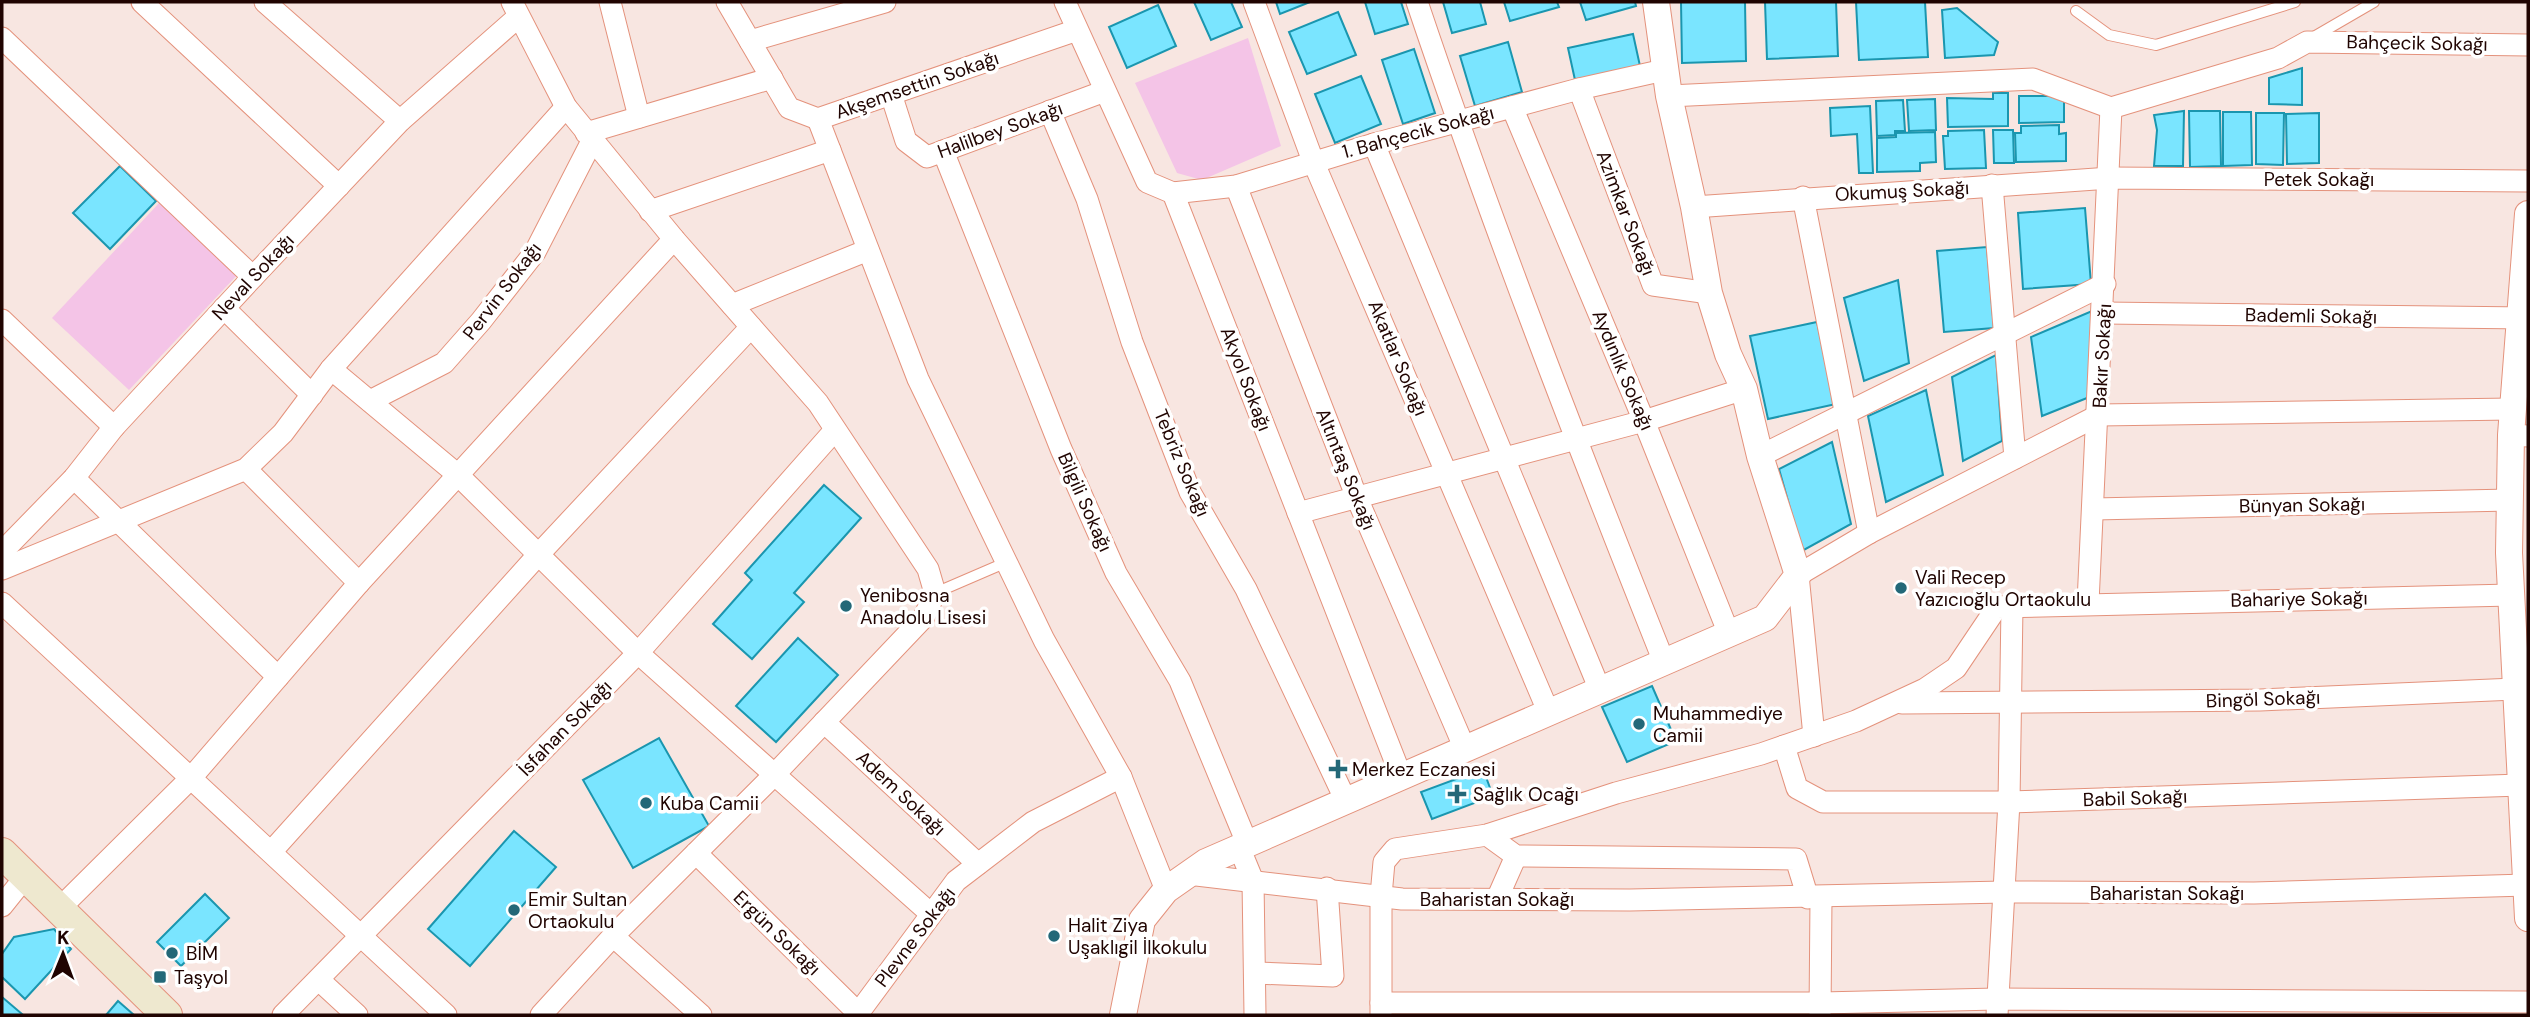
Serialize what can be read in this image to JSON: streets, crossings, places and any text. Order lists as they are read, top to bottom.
{
  "streets": {
    "street": [
      "Bahçecik Sokağı",
      "Akşemsettin Sokağı",
      "Halilbey Sokağı",
      "1. Bahçecik Sokağı",
      "Petek Sokağı",
      "Okumuş Sokağı",
      "Azimkar Sokağı",
      "Neval Sokağı",
      "Pervin Sokağı",
      "Bademli Sokağı",
      "Bakır Sokağı",
      "Akatlar Sokağı",
      "Aydınlık Sokağı",
      "Akyol Sokağı",
      "Tebriz Sokağı",
      "Altıntaş Sokağı",
      "Bilgili Sokağı",
      "Bünyan Sokağı",
      "Bahariye Sokağı",
      "Bingöl Sokağı",
      "İsfahan Sokağı",
      "Adem Sokağı",
      "Babil Sokağı",
      "Baharistan Sokağı",
      "Ergün Sokağı",
      "Plevne Sokağı"
    ]
  },
  "crossings": [
    ["Akşemsettin Sokağı", "Halilbey Sokağı"],
    ["Halilbey Sokağı", "Tebriz Sokağı"],
    ["Halilbey Sokağı", "Bilgili Sokağı"],
    ["1. Bahçecik Sokağı", "Azimkar Sokağı"],
    ["1. Bahçecik Sokağı", "Bakır Sokağı"],
    ["1. Bahçecik Sokağı", "Akatlar Sokağı"],
    ["1. Bahçecik Sokağı", "Aydınlık Sokağı"],
    ["1. Bahçecik Sokağı", "Akyol Sokağı"],
    ["1. Bahçecik Sokağı", "Altıntaş Sokağı"],
    ["Petek Sokağı", "Okumuş Sokağı"],
    ["Petek Sokağı", "Bakır Sokağı"],
    ["Okumuş Sokağı", "Bakır Sokağı"],
    ["Bademli Sokağı", "Bakır Sokağı"],
    ["Bakır Sokağı", "Bünyan Sokağı"],
    ["Bakır Sokağı", "Bahariye Sokağı"],
    ["Bilgili Sokağı", "Baharistan Sokağı"],
    ["Adem Sokağı", "Plevne Sokağı"],
    ["Ergün Sokağı", "Plevne Sokağı"]
  ],
  "places": {
    "other": [
      "Vali Recep Yazıcıoğlu Ortaokulu",
      "Yenibosna Anadolu Lisesi",
      "Muhammediye Camii",
      "Kuba Camii",
      "Emir Sultan Ortaokulu",
      "Halit Ziya Uşaklıgil İlkokulu",
      "BİM"
    ],
    "health": ["Merkez Eczanesi", "Sağlık Ocağı"],
    "transit": ["Taşyol"]
  },
  "north": "top"
}
